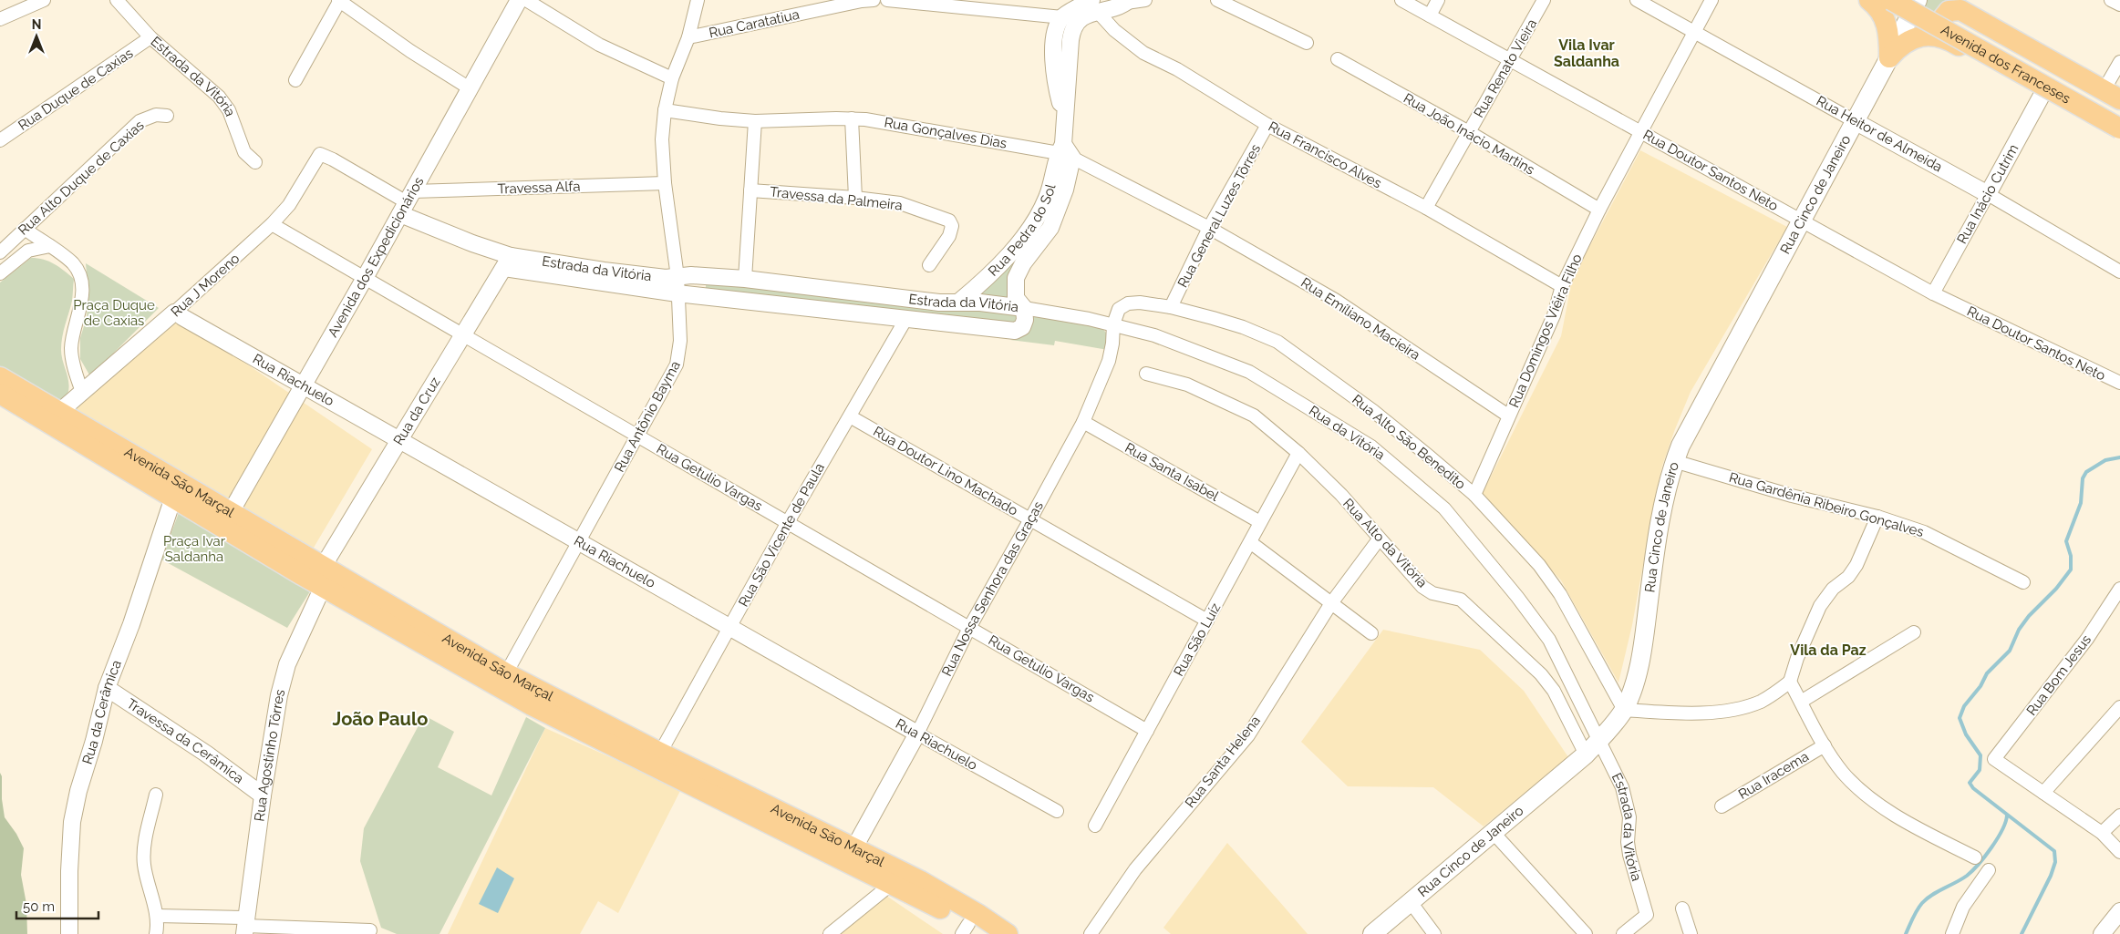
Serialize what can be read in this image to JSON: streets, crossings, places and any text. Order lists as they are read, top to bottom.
{
  "streets": {
    "main road": ["Avenida dos Franceses", "Rua Cinco de Janeiro", "Avenida São Marçal"],
    "street": [
      "Rua Caratatiua",
      "Rua Renato Vieira",
      "Estrada da Vitória",
      "Rua Duque de Caxias",
      "Rua Gonçalves Dias",
      "Rua João Inácio Martins",
      "Rua Heitor de Almeida",
      "Rua Francisco Alves",
      "Rua Doutor Santos Neto",
      "Rua Alto Duque de Caxias",
      "Travessa Alfa",
      "Rua Inácio Cutrim",
      "Travessa da Palmeira",
      "Rua General Luzes Tôrres",
      "Rua Pedra do Sol",
      "Avenida dos Expedicionários",
      "Rua J Moreno",
      "Rua Emíliano Macieira",
      "Rua Domingos Viêira Filho",
      "Rua Riachuelo",
      "Rua da Cruz",
      "Rua Antônio Bayma",
      "Rua da Vitória",
      "Rua Alto São Benedito",
      "Rua Doutor Lino Machado",
      "Rua Santa Isabel",
      "Rua Getulio Vargas",
      "Rua Gardênia Ribeiro Gonçalves",
      "Rua São Vicente de Paula",
      "Rua Alto da Vitória",
      "Rua Nossa Senhora das Graças",
      "Rua São Luíz",
      "Rua Bom Jesus",
      "Rua da Cerâmica",
      "Travessa da Cerâmica",
      "Rua Agostinho Tôrres",
      "Rua Santa Helena",
      "Rua Iracema"
    ]
  },
  "crossings": [
    ["Rua Caratatiua", "Rua Antônio Bayma"],
    ["Avenida dos Franceses", "Rua Cinco de Janeiro"],
    ["Rua Renato Vieira", "Rua João Inácio Martins"],
    ["Rua Renato Vieira", "Rua Francisco Alves"],
    ["Rua Renato Vieira", "Rua Doutor Santos Neto"],
    ["Estrada da Vitória", "Rua Duque de Caxias"],
    ["Estrada da Vitória", "Travessa Alfa"],
    ["Estrada da Vitória", "Rua Cinco de Janeiro"],
    ["Estrada da Vitória", "Rua Pedra do Sol"],
    ["Estrada da Vitória", "Avenida dos Expedicionários"],
    ["Estrada da Vitória", "Rua J Moreno"],
    ["Estrada da Vitória", "Rua da Cruz"],
    ["Estrada da Vitória", "Rua Antônio Bayma"],
    ["Estrada da Vitória", "Rua da Vitória"],
    ["Estrada da Vitória", "Rua São Vicente de Paula"],
    ["Rua Gonçalves Dias", "Rua General Luzes Tôrres"],
    ["Rua Gonçalves Dias", "Rua Pedra do Sol"],
    ["Rua Gonçalves Dias", "Rua Emíliano Macieira"],
    ["Rua Gonçalves Dias", "Rua Antônio Bayma"],
    ["Rua João Inácio Martins", "Rua Domingos Viêira Filho"],
    ["Rua Heitor de Almeida", "Rua Cinco de Janeiro"],
    ["Rua Heitor de Almeida", "Rua Inácio Cutrim"],
    ["Rua Heitor de Almeida", "Rua Domingos Viêira Filho"],
    ["Rua Francisco Alves", "Rua General Luzes Tôrres"],
    ["Rua Francisco Alves", "Rua Pedra do Sol"],
    ["Rua Francisco Alves", "Rua Domingos Viêira Filho"],
    ["Rua Doutor Santos Neto", "Rua Cinco de Janeiro"],
    ["Rua Doutor Santos Neto", "Rua Inácio Cutrim"],
    ["Rua Doutor Santos Neto", "Rua Domingos Viêira Filho"],
    ["Travessa Alfa", "Avenida dos Expedicionários"],
    ["Travessa Alfa", "Rua Antônio Bayma"],
    ["Rua Cinco de Janeiro", "Rua da Vitória"],
    ["Rua Cinco de Janeiro", "Rua Alto São Benedito"],
    ["Rua Cinco de Janeiro", "Rua Gardênia Ribeiro Gonçalves"],
    ["Rua Cinco de Janeiro", "Rua Alto da Vitória"],
    ["Rua General Luzes Tôrres", "Rua Emíliano Macieira"],
    ["Rua General Luzes Tôrres", "Rua Alto São Benedito"],
    ["Rua Pedra do Sol", "Rua da Vitória"],
    ["Avenida dos Expedicionários", "Rua Riachuelo"],
    ["Avenida dos Expedicionários", "Rua Getulio Vargas"],
    ["Avenida dos Expedicionários", "Avenida São Marçal"],
    ["Rua J Moreno", "Rua Riachuelo"],
    ["Rua J Moreno", "Rua Getulio Vargas"],
    ["Rua J Moreno", "Avenida São Marçal"],
    ["Rua Emíliano Macieira", "Rua Domingos Viêira Filho"],
    ["Rua Domingos Viêira Filho", "Rua Alto São Benedito"],
    ["Rua Riachuelo", "Rua da Cruz"],
    ["Rua Riachuelo", "Rua Antônio Bayma"],
    ["Rua Riachuelo", "Rua São Vicente de Paula"],
    ["Rua Riachuelo", "Rua Nossa Senhora das Graças"],
    ["Rua da Cruz", "Rua Getulio Vargas"],
    ["Rua da Cruz", "Avenida São Marçal"],
    ["Rua da Cruz", "Rua Agostinho Tôrres"],
    ["Rua Antônio Bayma", "Rua Getulio Vargas"],
    ["Rua Antônio Bayma", "Avenida São Marçal"],
    ["Rua da Vitória", "Rua Alto São Benedito"],
    ["Rua da Vitória", "Rua Nossa Senhora das Graças"],
    ["Rua Alto São Benedito", "Rua Nossa Senhora das Graças"],
    ["Rua Doutor Lino Machado", "Rua São Vicente de Paula"],
    ["Rua Doutor Lino Machado", "Rua Nossa Senhora das Graças"],
    ["Rua Doutor Lino Machado", "Rua São Luíz"],
    ["Rua Santa Isabel", "Rua Nossa Senhora das Graças"],
    ["Rua Santa Isabel", "Rua São Luíz"],
    ["Rua Getulio Vargas", "Rua São Vicente de Paula"],
    ["Rua Getulio Vargas", "Rua Nossa Senhora das Graças"],
    ["Rua Getulio Vargas", "Rua São Luíz"],
    ["Avenida São Marçal", "Rua São Vicente de Paula"],
    ["Avenida São Marçal", "Rua Nossa Senhora das Graças"],
    ["Avenida São Marçal", "Rua da Cerâmica"],
    ["Avenida São Marçal", "Rua Agostinho Tôrres"],
    ["Rua Alto da Vitória", "Rua São Luíz"],
    ["Rua Alto da Vitória", "Rua Santa Helena"],
    ["Rua da Cerâmica", "Travessa da Cerâmica"],
    ["Travessa da Cerâmica", "Rua Agostinho Tôrres"]
  ],
  "districts": ["Vila Ivar Saldanha", "Vila da Paz", "João Paulo"],
  "parks": ["Praça Duque de Caxias", "Praça Ivar Saldanha"],
  "scale_bar": "50 m",
  "north": "top"
}
